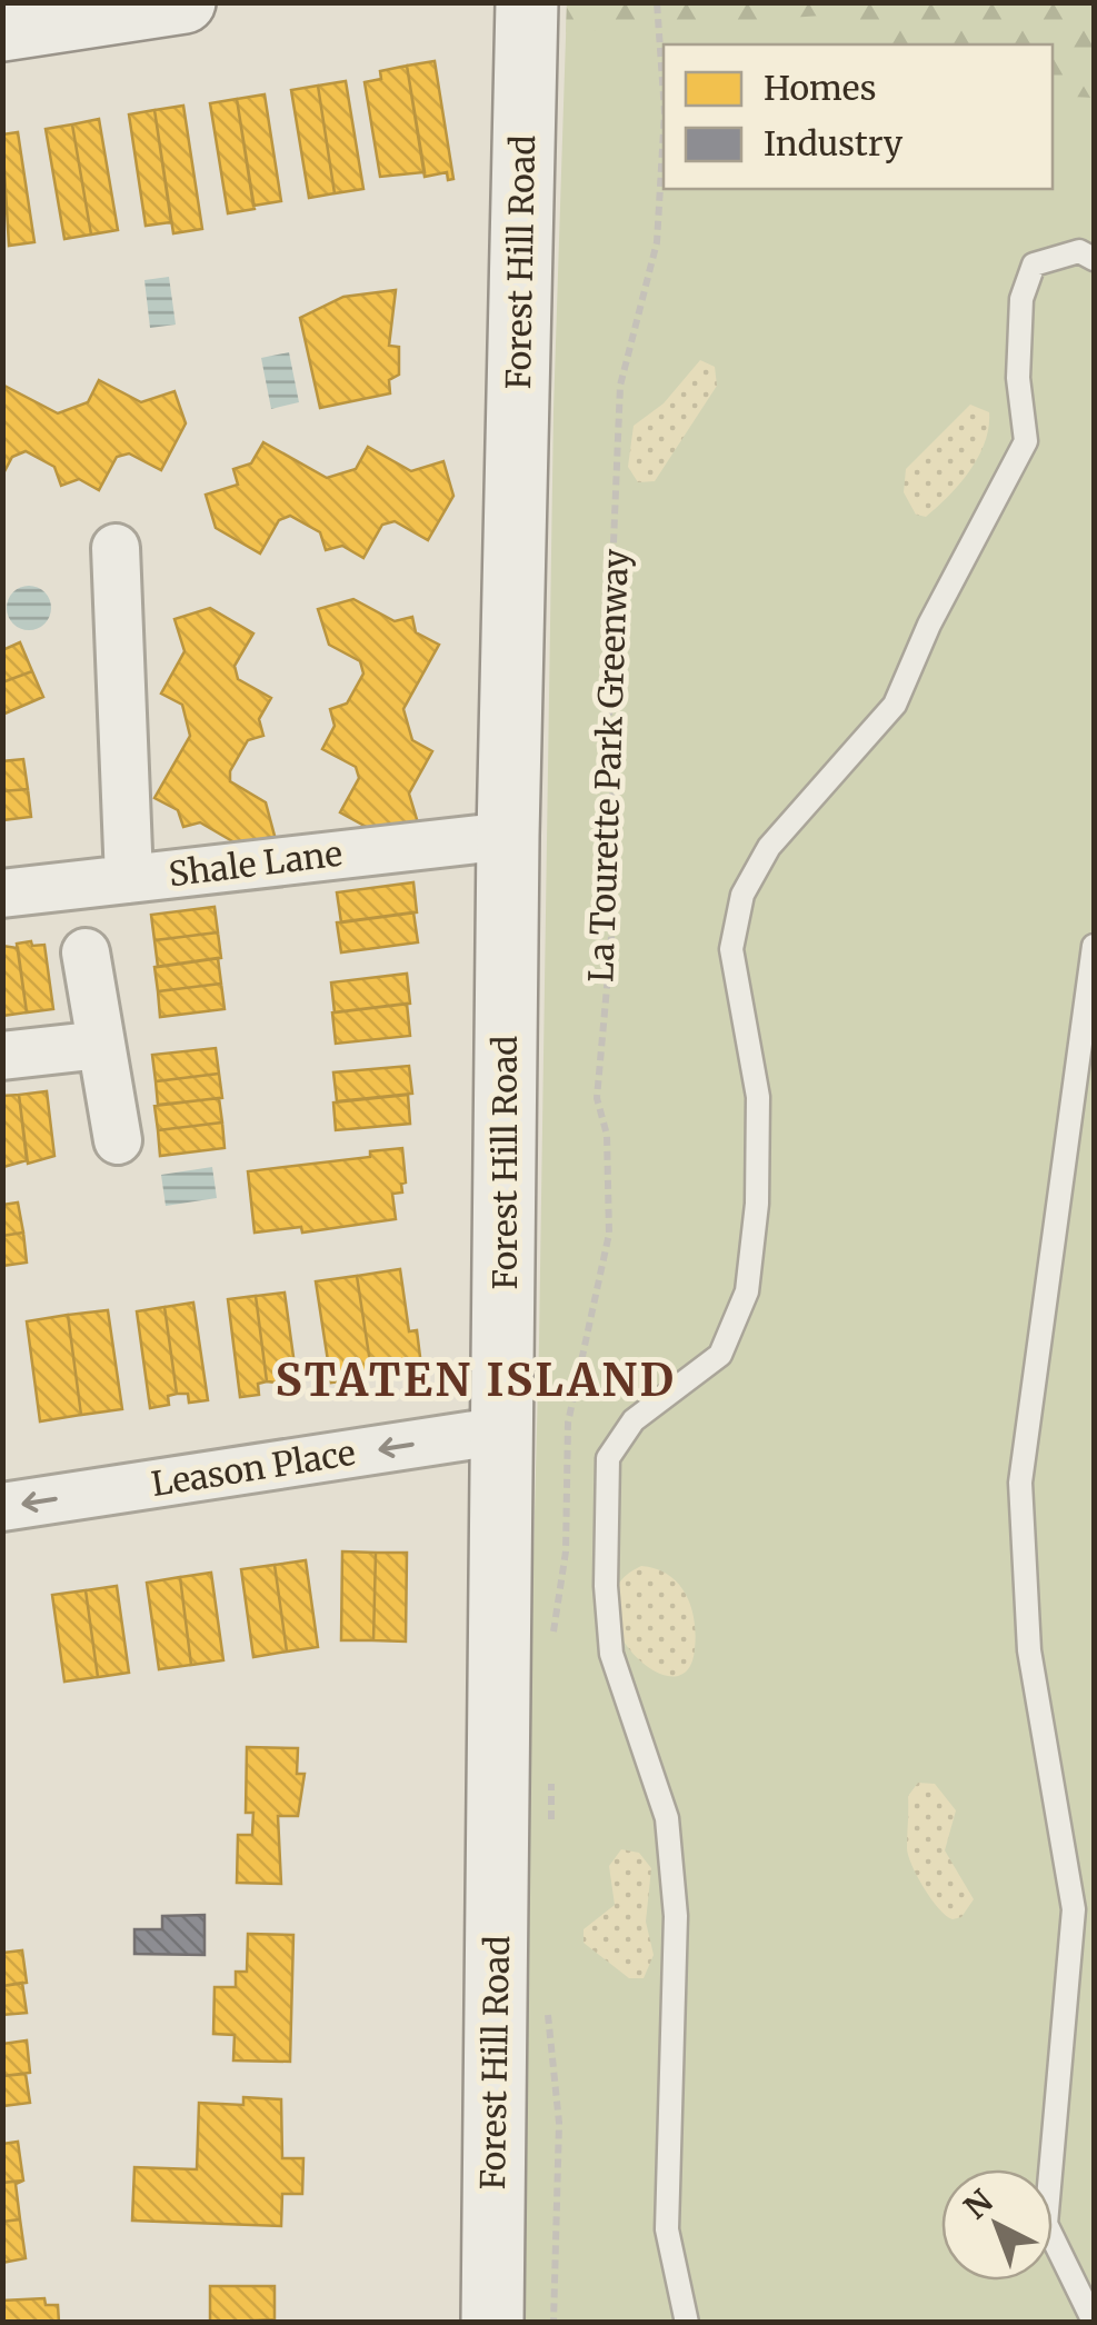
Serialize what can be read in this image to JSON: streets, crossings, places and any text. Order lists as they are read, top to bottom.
{
  "streets": {
    "street": ["Forest Hill Road", "Shale Lane", "Leason Place"],
    "path": ["La Tourette Park Greenway"]
  },
  "crossings": [
    ["Forest Hill Road", "Shale Lane"],
    ["Forest Hill Road", "Leason Place"]
  ],
  "one_way": ["Leason Place"],
  "districts": ["STATEN ISLAND"],
  "legend": ["Homes", "Industry"],
  "north": "top left"
}
